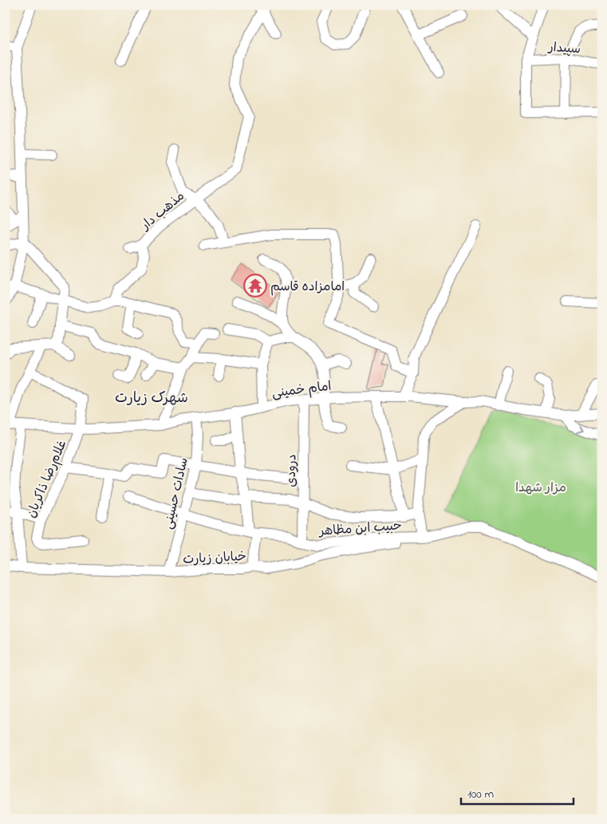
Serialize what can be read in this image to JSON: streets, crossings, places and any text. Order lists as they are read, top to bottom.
{
  "streets": {
    "street": [
      "سپیدار",
      "مذهب دار",
      "امام خمینی",
      "درودی",
      "غلام‌رضا ذاکریان",
      "سادات حسینی",
      "حبیب ابن مظاهر",
      "خیابان زیارت"
    ]
  },
  "crossings": [
    ["امام خمینی", "درودی"],
    ["امام خمینی", "غلام‌رضا ذاکریان"],
    ["امام خمینی", "سادات حسینی"],
    ["امام خمینی", "حبیب ابن مظاهر"],
    ["درودی", "حبیب ابن مظاهر"],
    ["سادات حسینی", "حبیب ابن مظاهر"],
    ["سادات حسینی", "خیابان زیارت"],
    ["حبیب ابن مظاهر", "خیابان زیارت"]
  ],
  "districts": ["شهرک زیارت"],
  "parks": ["مزار شهدا"],
  "places": {
    "temple": ["امامزاده قاسم"]
  },
  "scale_bar": "100 m"
}
